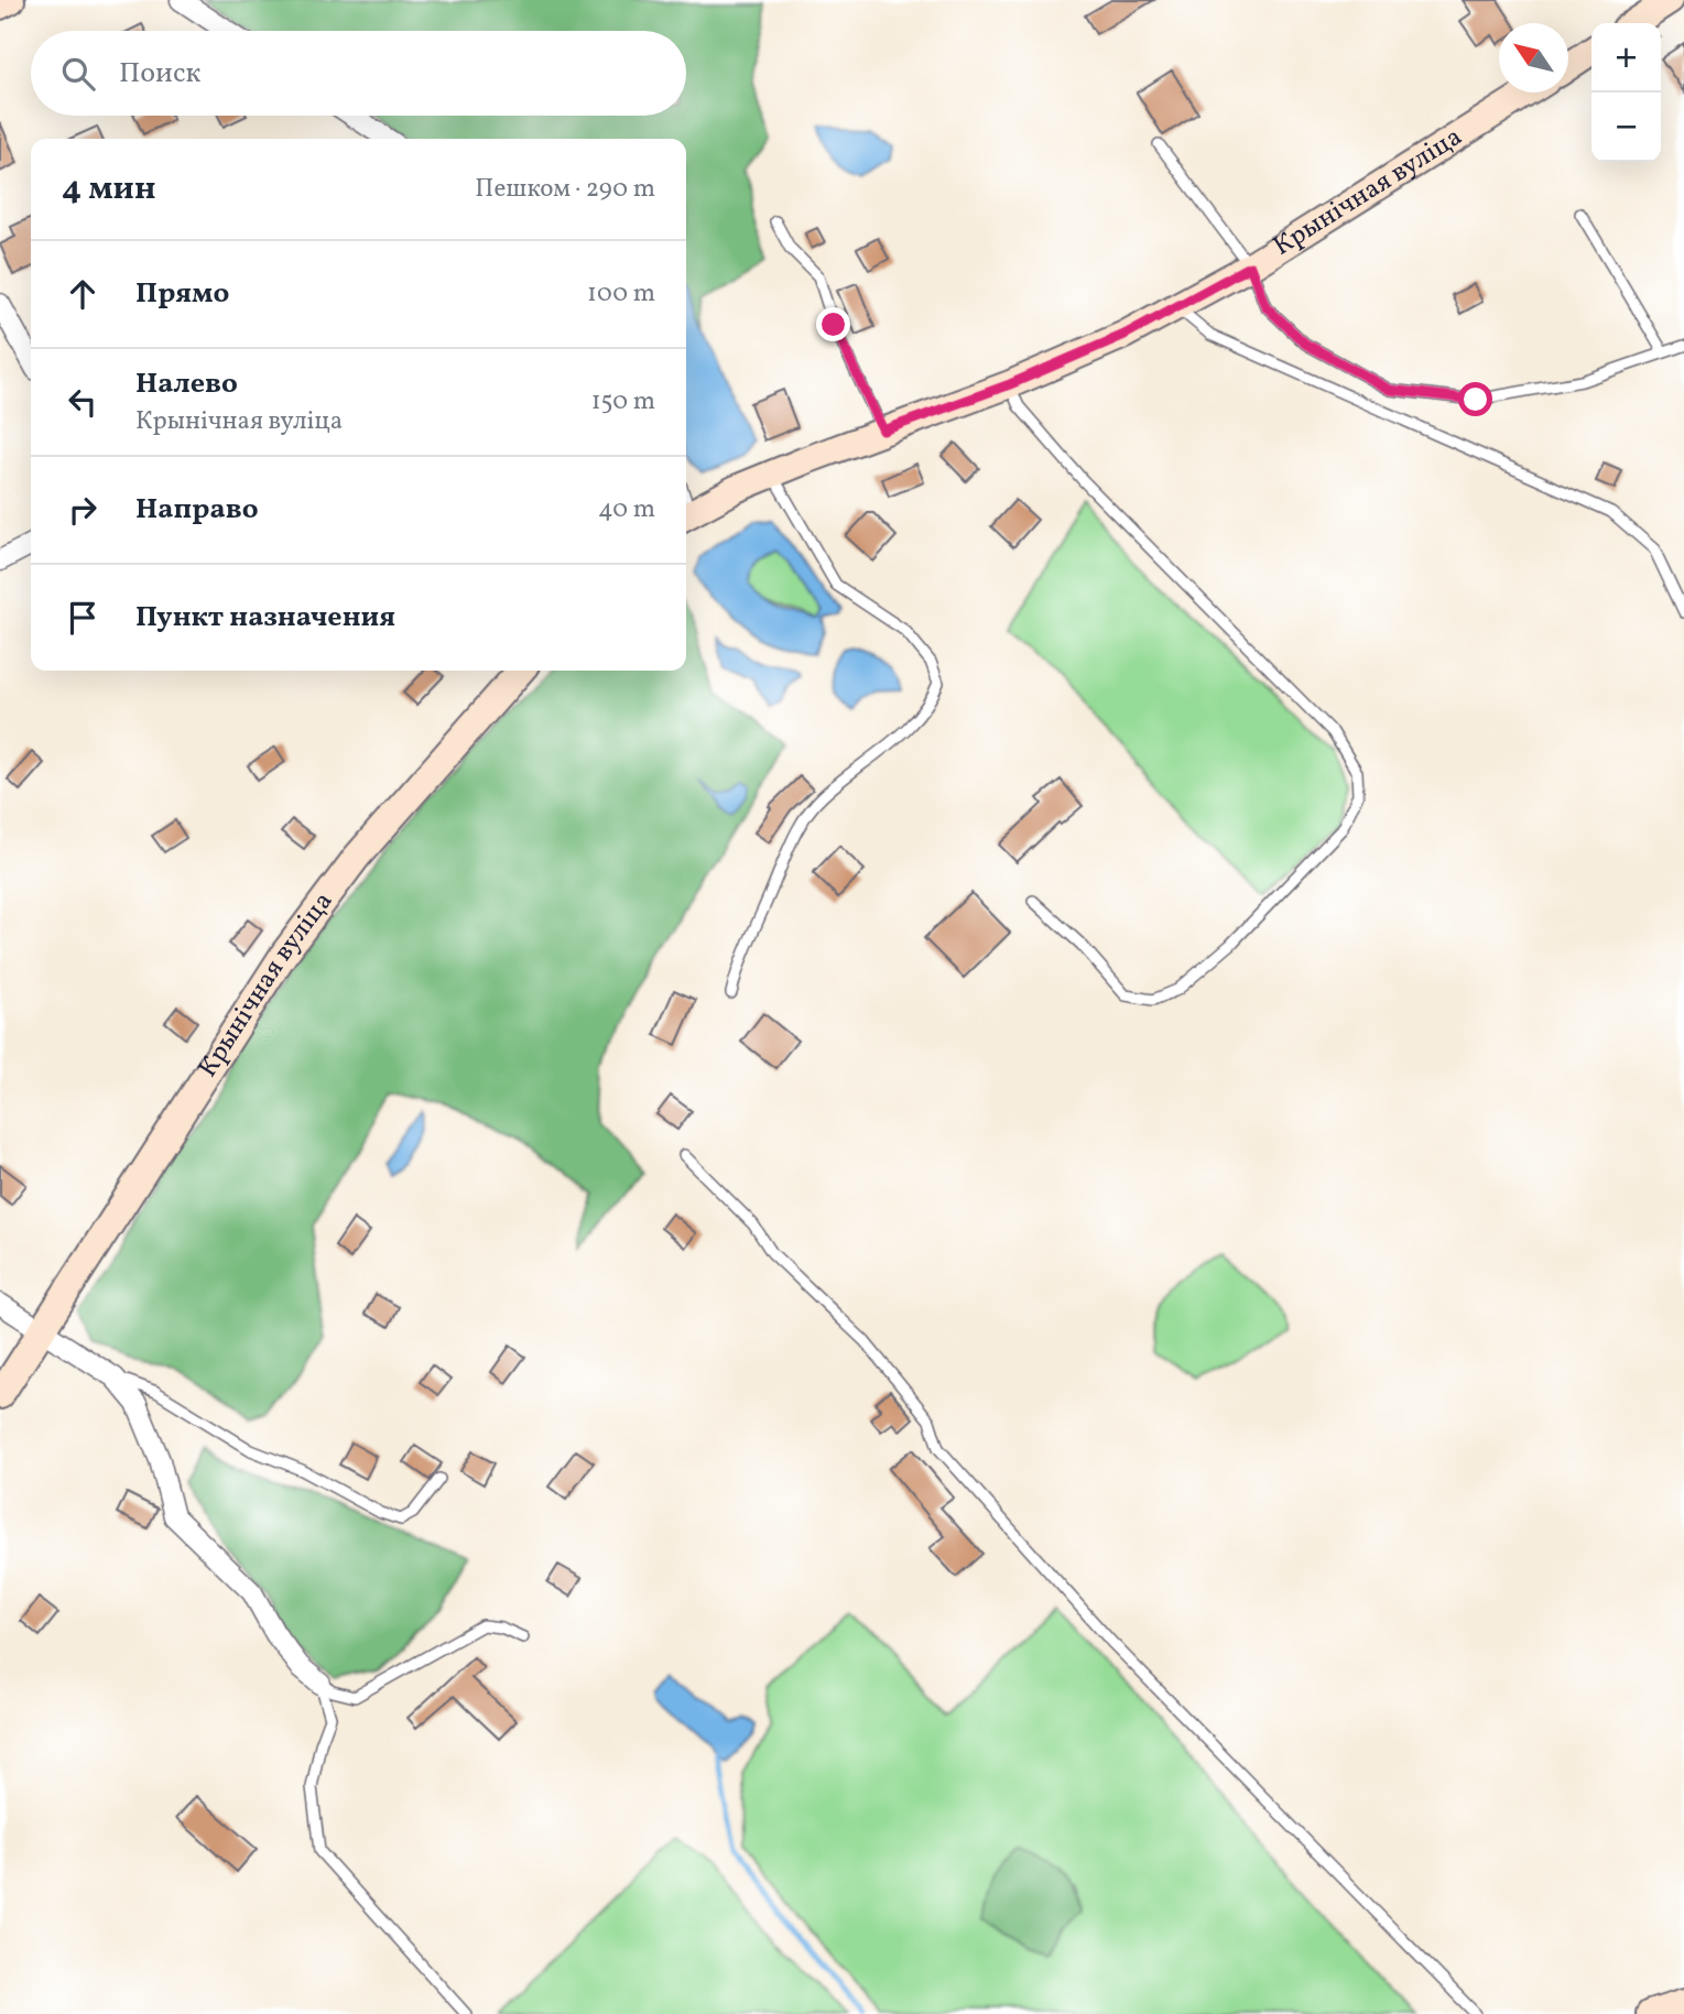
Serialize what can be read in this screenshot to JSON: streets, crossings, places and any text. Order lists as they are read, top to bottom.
{
  "streets": {
    "street": ["Крынічная вуліца"]
  },
  "north": "top left",
  "page": {
    "map_buttons": ["+", "−"],
    "search": "Поиск",
    "heading": ["4 мин", "Пешком · 290 m"],
    "list": [
      ["Прямо", "100 m"],
      ["Налево", "Крынічная вуліца", "150 m"],
      ["Направо", "40 m"],
      "Пункт назначения"
    ]
  }
}
